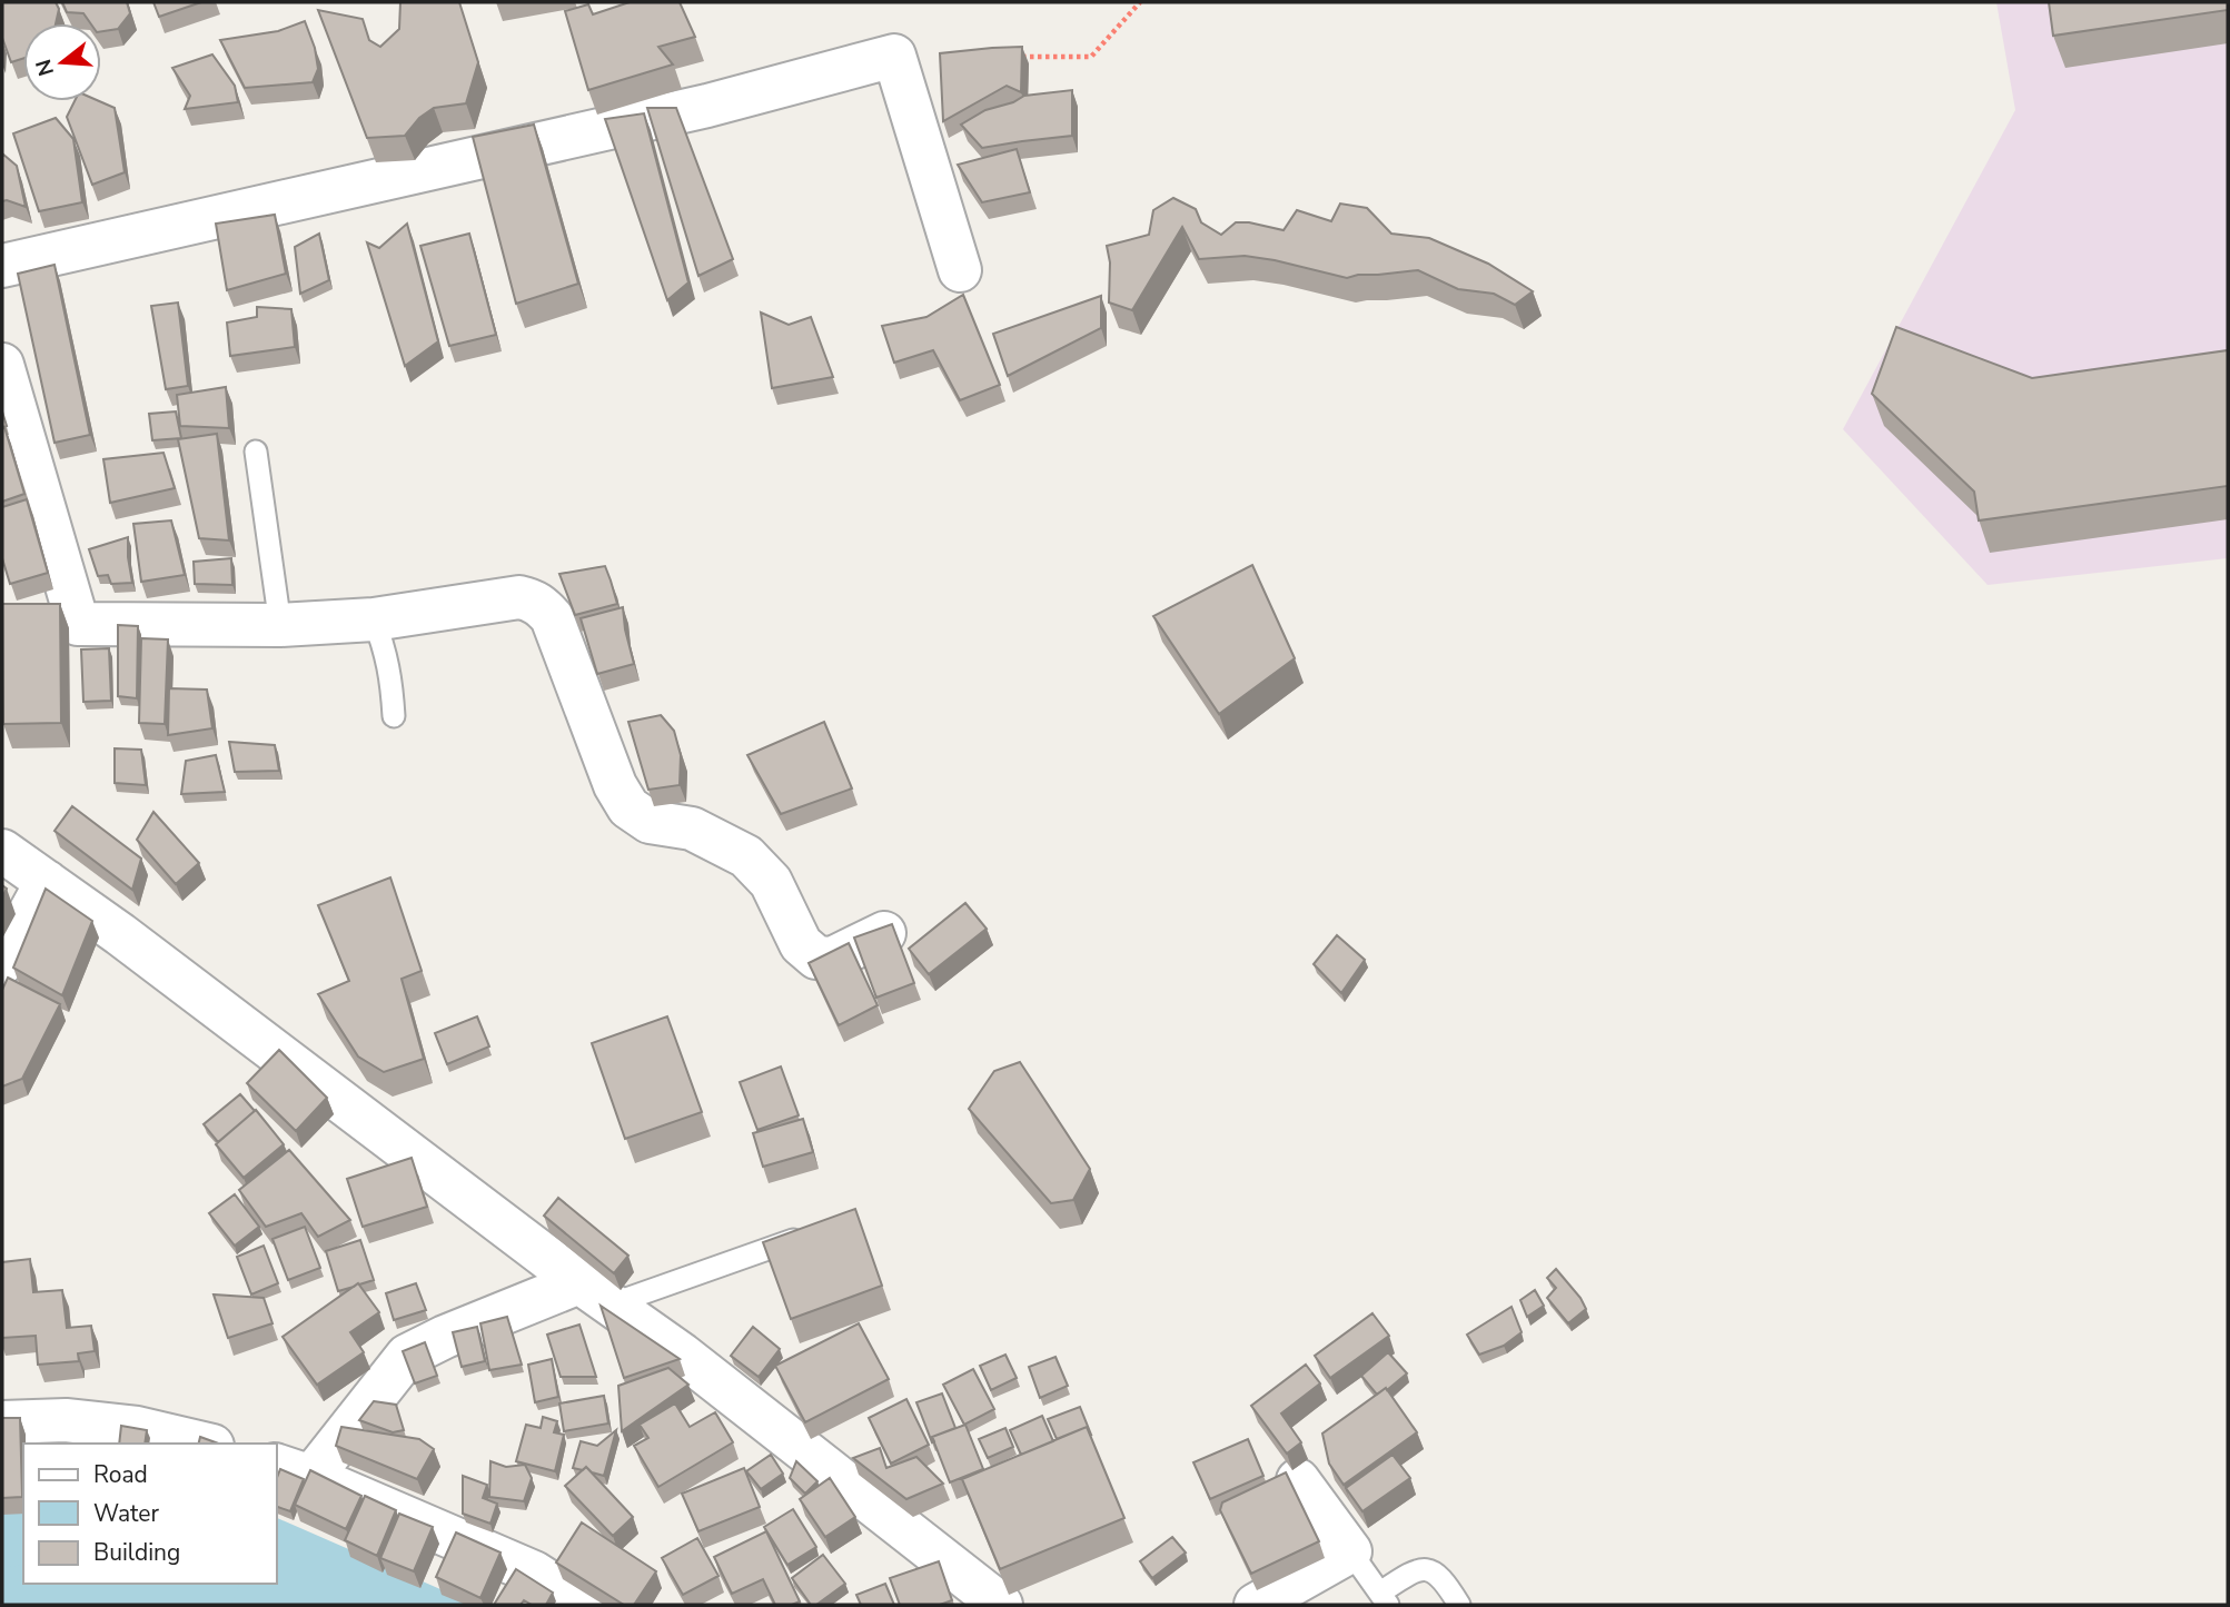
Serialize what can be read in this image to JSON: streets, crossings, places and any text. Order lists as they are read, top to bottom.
{
  "legend": ["Road", "Water", "Building"],
  "north": "left"
}
